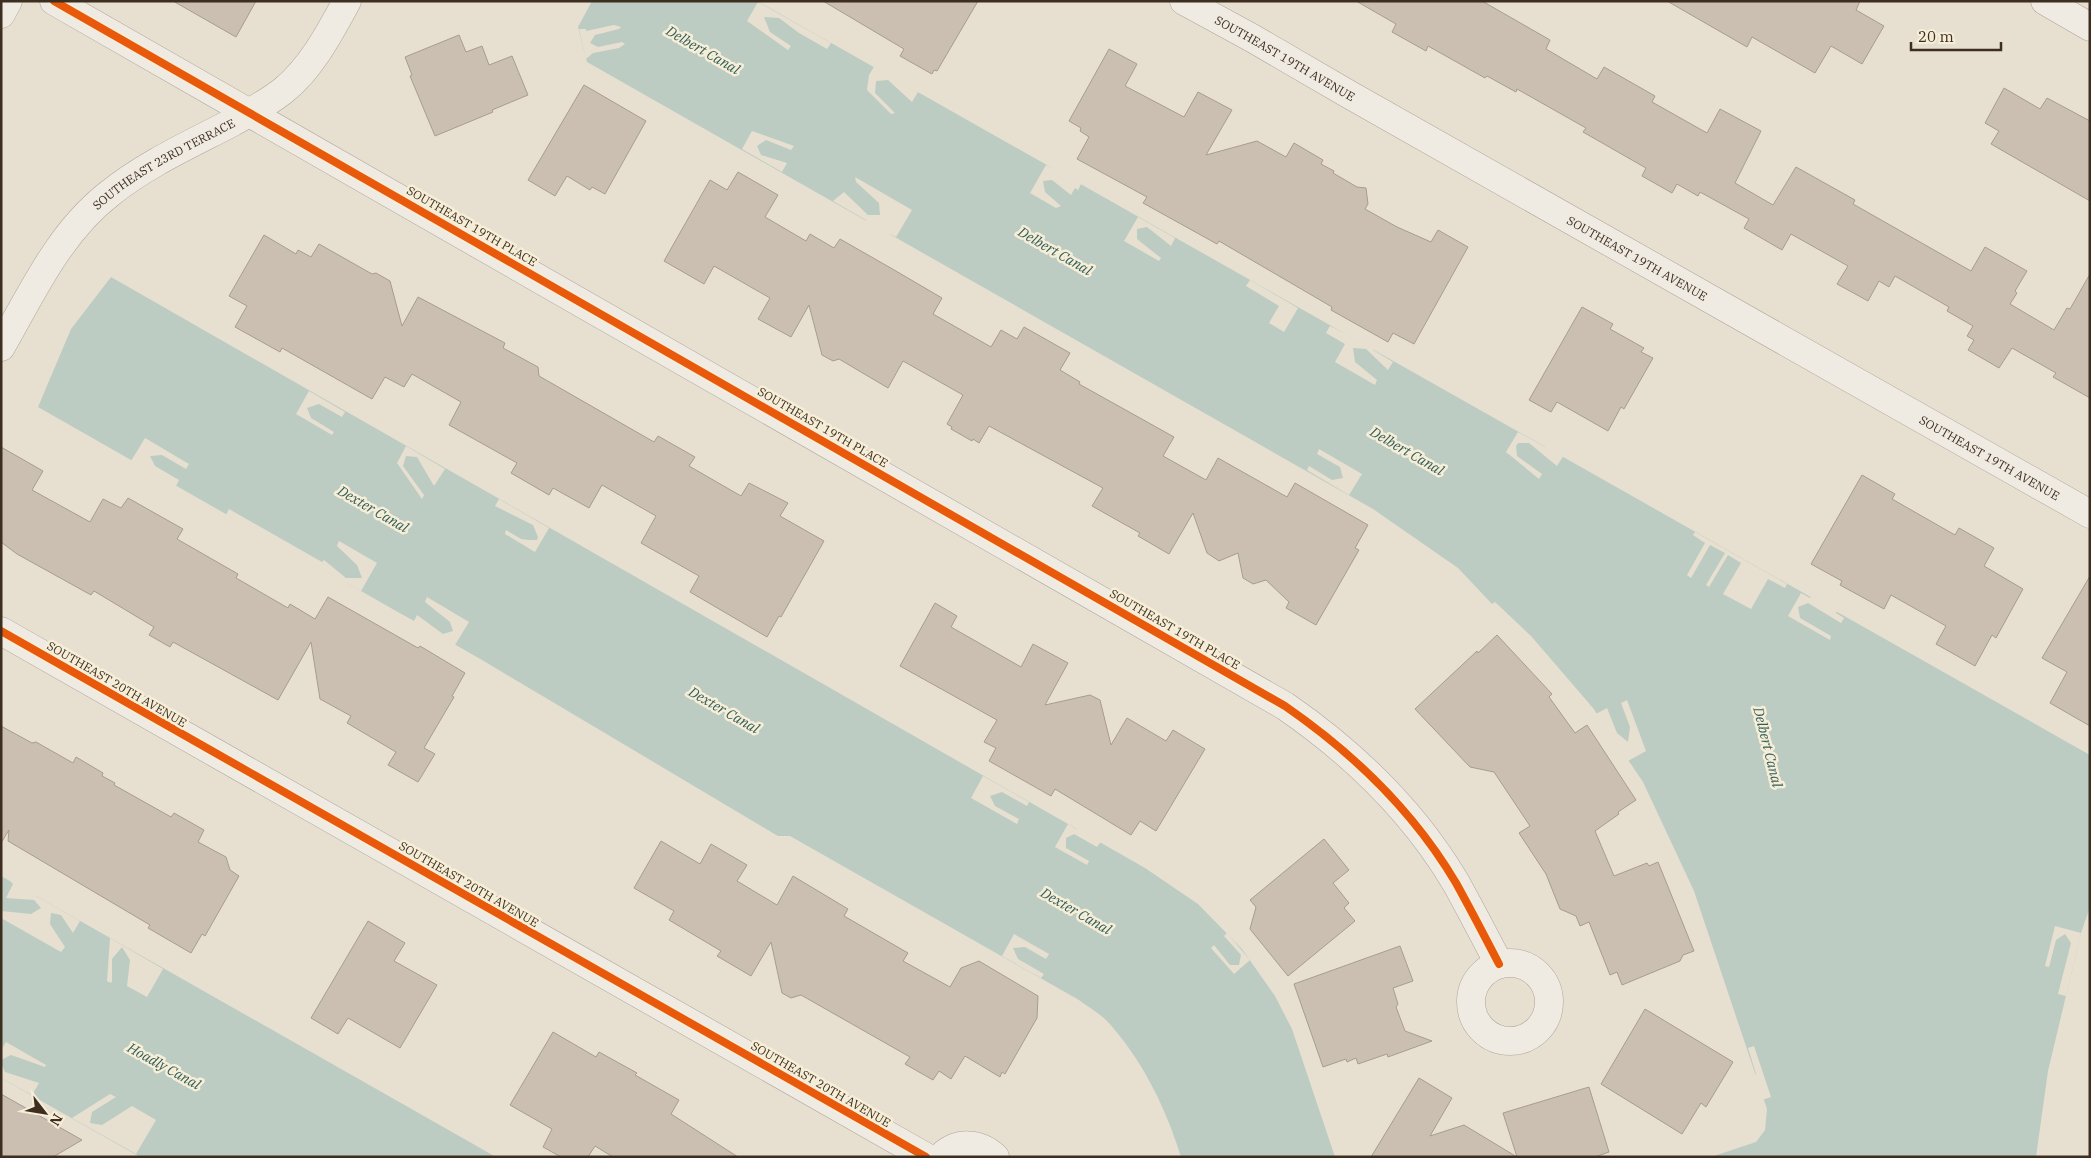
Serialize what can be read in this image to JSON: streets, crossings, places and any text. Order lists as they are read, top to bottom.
{
  "streets": {
    "street": [
      "SOUTHEAST 19TH AVENUE",
      "SOUTHEAST 23RD TERRACE",
      "SOUTHEAST 19TH PLACE",
      "SOUTHEAST 20TH AVENUE"
    ]
  },
  "crossings": [
    ["SOUTHEAST 23RD TERRACE", "SOUTHEAST 19TH PLACE"]
  ],
  "water": ["Delbert Canal", "Dexter Canal", "Hoadly Canal"],
  "scale_bar": "20 m",
  "north": "bottom right"
}
